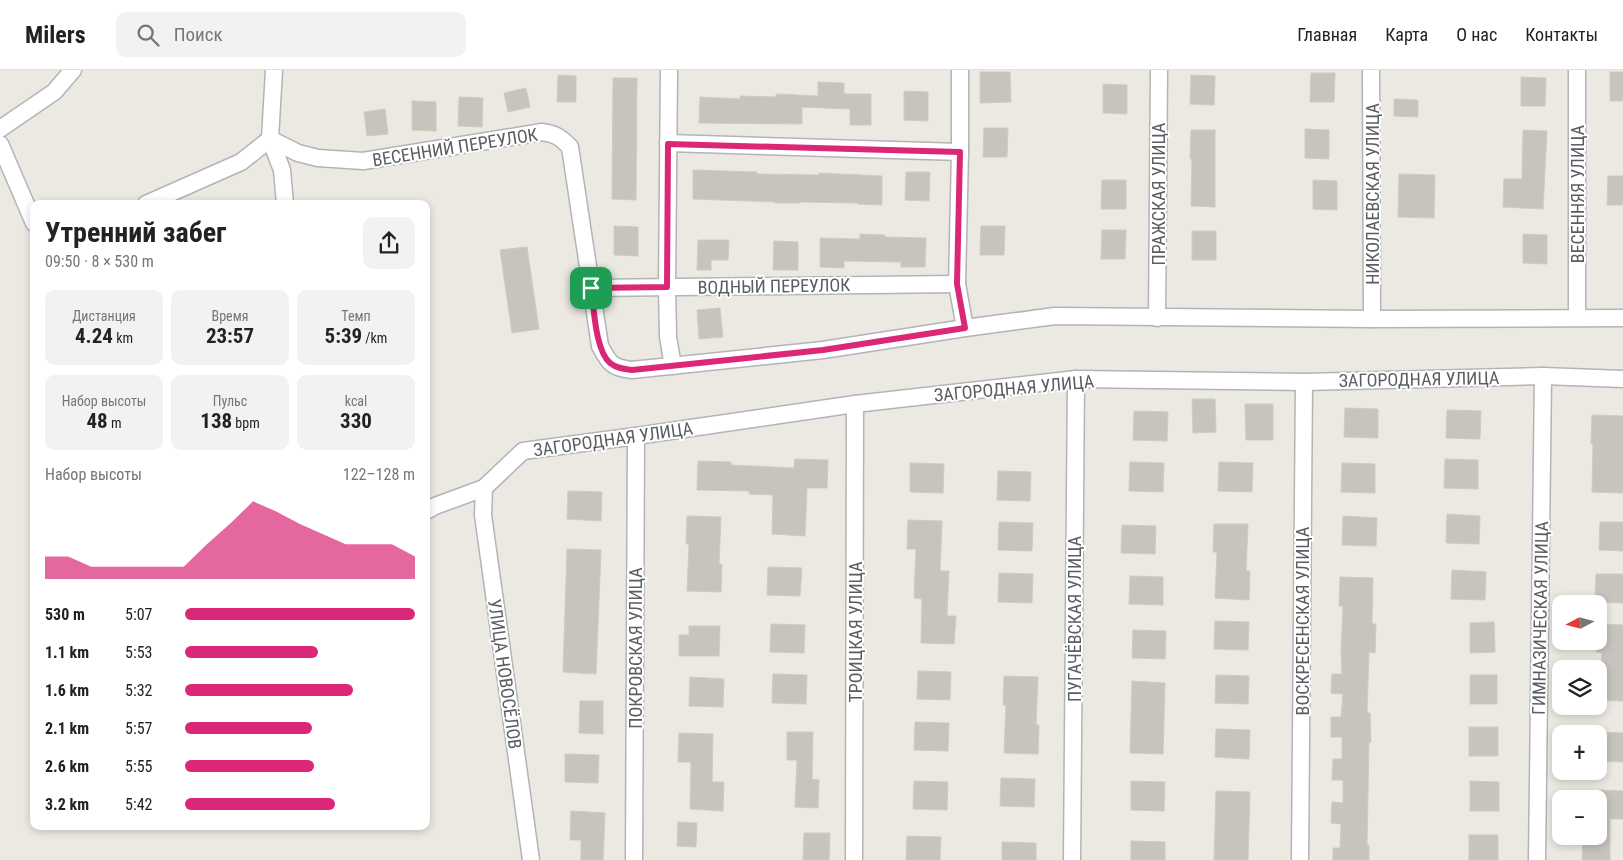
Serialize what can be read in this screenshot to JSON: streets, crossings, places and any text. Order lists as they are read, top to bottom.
{
  "streets": {
    "street": [
      "ВЕСЕННИЙ ПЕРЕУЛОК",
      "ПРАЖСКАЯ УЛИЦА",
      "НИКОЛАЕВСКАЯ УЛИЦА",
      "ВЕСЕННЯЯ УЛИЦА",
      "ВОДНЫЙ ПЕРЕУЛОК",
      "ЗАГОРОДНАЯ УЛИЦА",
      "ГИМНАЗИЧЕСКАЯ УЛИЦА",
      "ПУГАЧЁВСКАЯ УЛИЦА",
      "ВОСКРЕСЕНСКАЯ УЛИЦА",
      "ТРОИЦКАЯ УЛИЦА",
      "ПОКРОВСКАЯ УЛИЦА",
      "УЛИЦА НОВОСЁЛОВ"
    ]
  },
  "crossings": [
    ["ВЕСЕННИЙ ПЕРЕУЛОК", "ВОДНЫЙ ПЕРЕУЛОК"],
    ["ЗАГОРОДНАЯ УЛИЦА", "ГИМНАЗИЧЕСКАЯ УЛИЦА"],
    ["ЗАГОРОДНАЯ УЛИЦА", "ПУГАЧЁВСКАЯ УЛИЦА"],
    ["ЗАГОРОДНАЯ УЛИЦА", "ВОСКРЕСЕНСКАЯ УЛИЦА"],
    ["ЗАГОРОДНАЯ УЛИЦА", "ТРОИЦКАЯ УЛИЦА"],
    ["ЗАГОРОДНАЯ УЛИЦА", "ПОКРОВСКАЯ УЛИЦА"],
    ["ЗАГОРОДНАЯ УЛИЦА", "УЛИЦА НОВОСЁЛОВ"]
  ],
  "north": "left",
  "page": {
    "header": "Milers",
    "search": "Поиск",
    "nav": [
      "Главная",
      "Карта",
      "О нас",
      "Контакты"
    ],
    "heading": ["Утренний забег", "09:50 · 8 × 530 m"],
    "stats": [
      ["Дистанция", "4.24 km"],
      ["Время", "23:57"],
      ["Темп", "5:39 /km"],
      ["Набор высоты", "48 m"],
      ["Пульс", "138 bpm"],
      ["kcal", "330"]
    ],
    "chart": ["Набор высоты", "122–128 m"],
    "map_buttons": ["+", "−"],
    "list": [
      {
        "name": "530 m",
        "note": "5:07"
      },
      {
        "name": "1.1 km",
        "note": "5:53"
      },
      {
        "name": "1.6 km",
        "note": "5:32"
      },
      {
        "name": "2.1 km",
        "note": "5:57"
      },
      {
        "name": "2.6 km",
        "note": "5:55"
      },
      {
        "name": "3.2 km",
        "note": "5:42"
      }
    ]
  }
}
